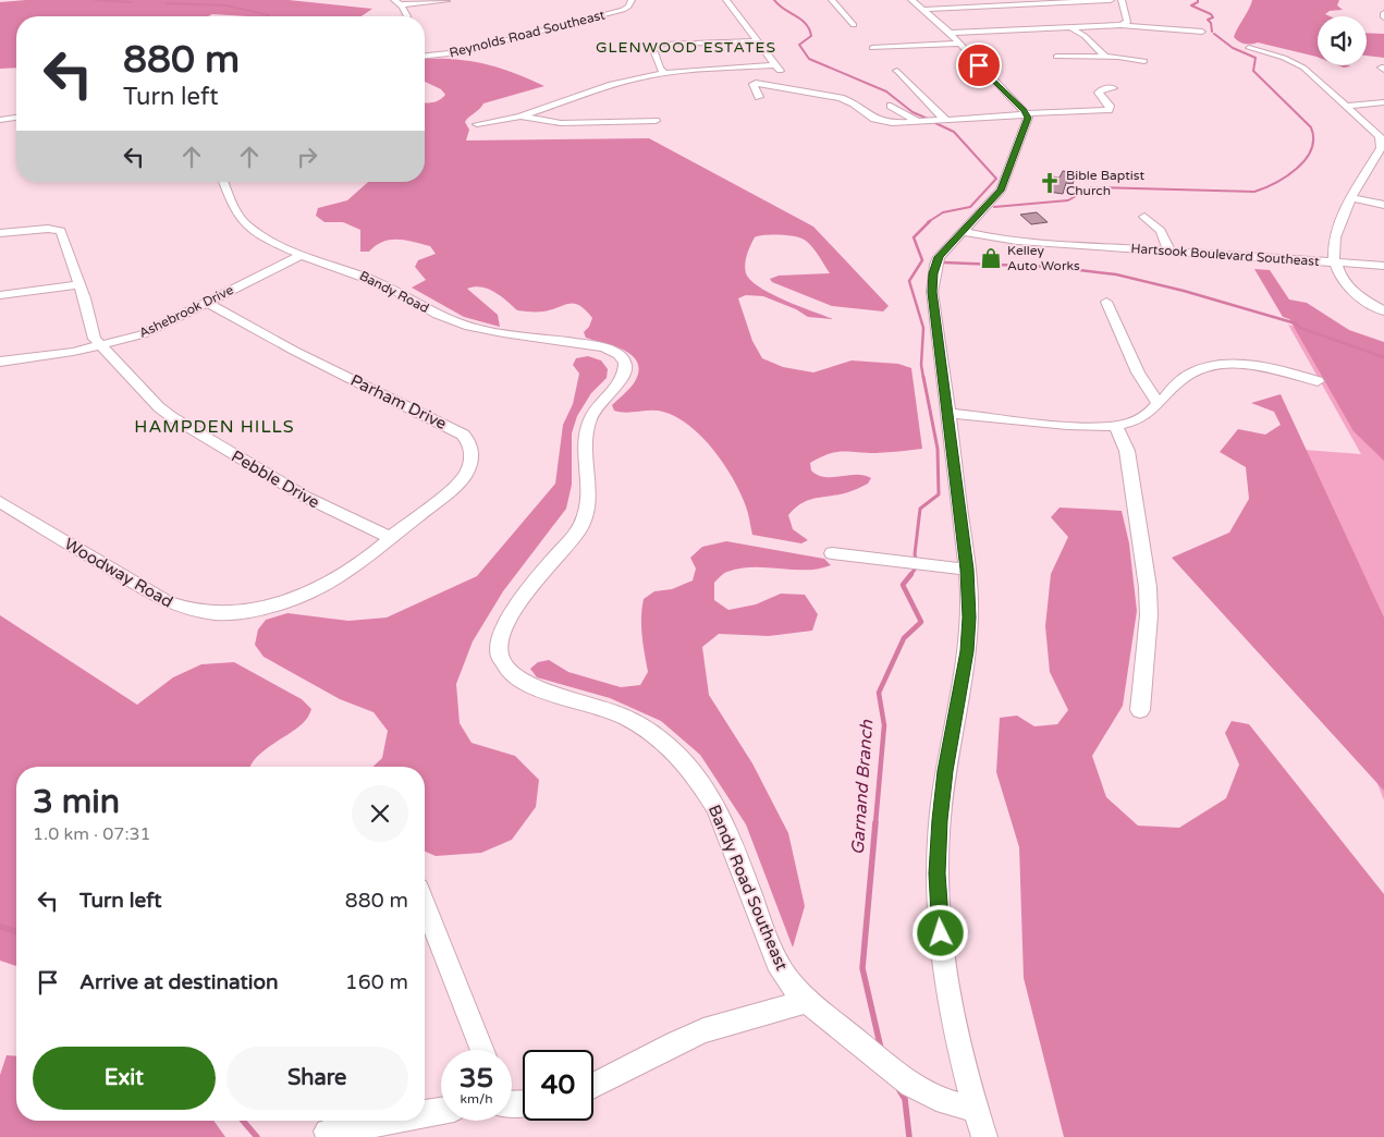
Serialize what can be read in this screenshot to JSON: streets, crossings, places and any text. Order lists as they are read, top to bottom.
{
  "streets": {
    "street": [
      "Reynolds Road Southeast",
      "Hartsook Boulevard Southeast",
      "Bandy Road",
      "Ashebrook Drive",
      "Parham Drive",
      "Pebble Drive",
      "Woodway Road",
      "Bandy Road Southeast"
    ]
  },
  "crossings": [
    ["Bandy Road", "Ashebrook Drive"],
    ["Bandy Road", "Bandy Road Southeast"],
    ["Ashebrook Drive", "Parham Drive"],
    ["Ashebrook Drive", "Pebble Drive"],
    ["Parham Drive", "Pebble Drive"],
    ["Parham Drive", "Woodway Road"],
    ["Pebble Drive", "Woodway Road"]
  ],
  "districts": ["GLENWOOD ESTATES", "HAMPDEN HILLS"],
  "water": ["Garnand Branch"],
  "places": {
    "church": ["Bible Baptist Church"],
    "shop": ["Kelley Auto Works"]
  },
  "page": {
    "turn": ["880 m", "Turn left"],
    "heading": ["3 min", "1.0 km · 07:31"],
    "list": [
      {
        "name": "Turn left",
        "value": "880 m"
      },
      {
        "name": "Arrive at destination",
        "value": "160 m"
      }
    ],
    "buttons": ["Exit", "Share"],
    "speed": "35 km/h",
    "limit": "40"
  }
}
